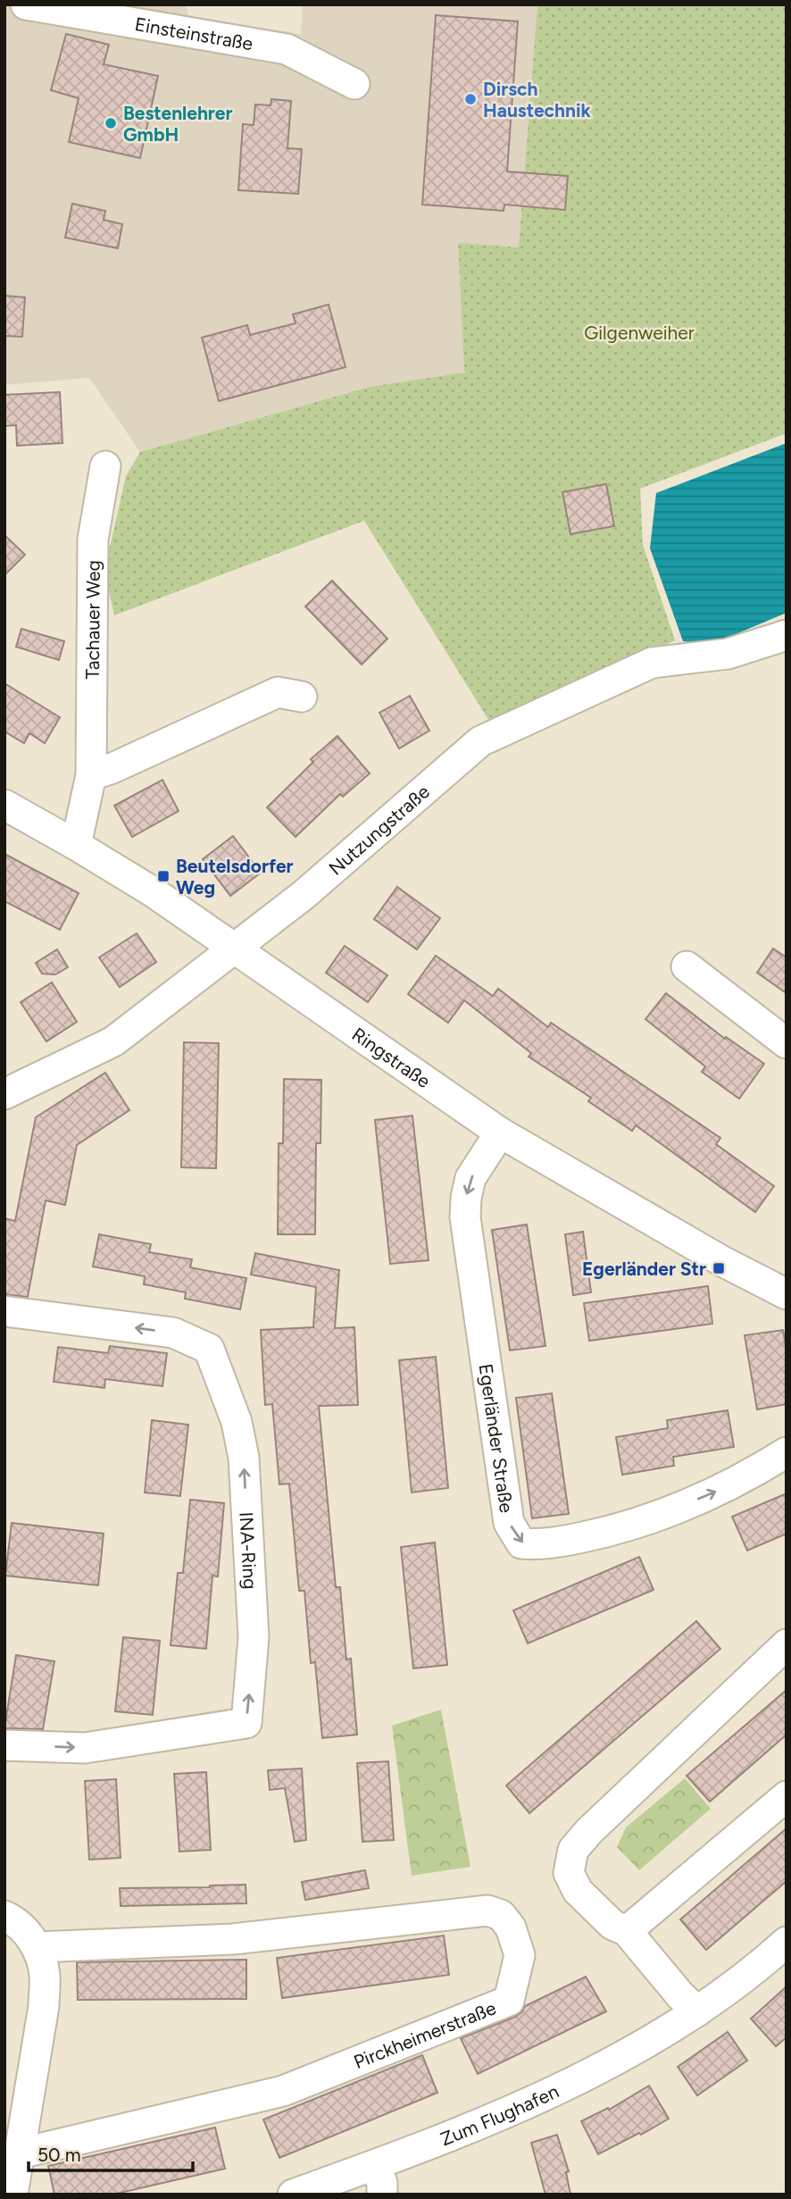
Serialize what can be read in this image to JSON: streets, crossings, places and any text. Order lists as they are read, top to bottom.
{
  "streets": {
    "street": [
      "Einsteinstraße",
      "Tachauer Weg",
      "Nutzungstraße",
      "Ringstraße",
      "Egerländer Straße",
      "INA-Ring",
      "Pirckheimerstraße",
      "Zum Flughafen"
    ]
  },
  "crossings": [
    ["Tachauer Weg", "Ringstraße"],
    ["Nutzungstraße", "Ringstraße"],
    ["Ringstraße", "Egerländer Straße"]
  ],
  "parks": ["Gilgenweiher"],
  "places": {
    "other": ["Dirsch Haustechnik", "Bestenlehrer GmbH"],
    "transit": ["Beutelsdorfer Weg", "Egerländer Str"]
  },
  "scale_bar": "50 m"
}
